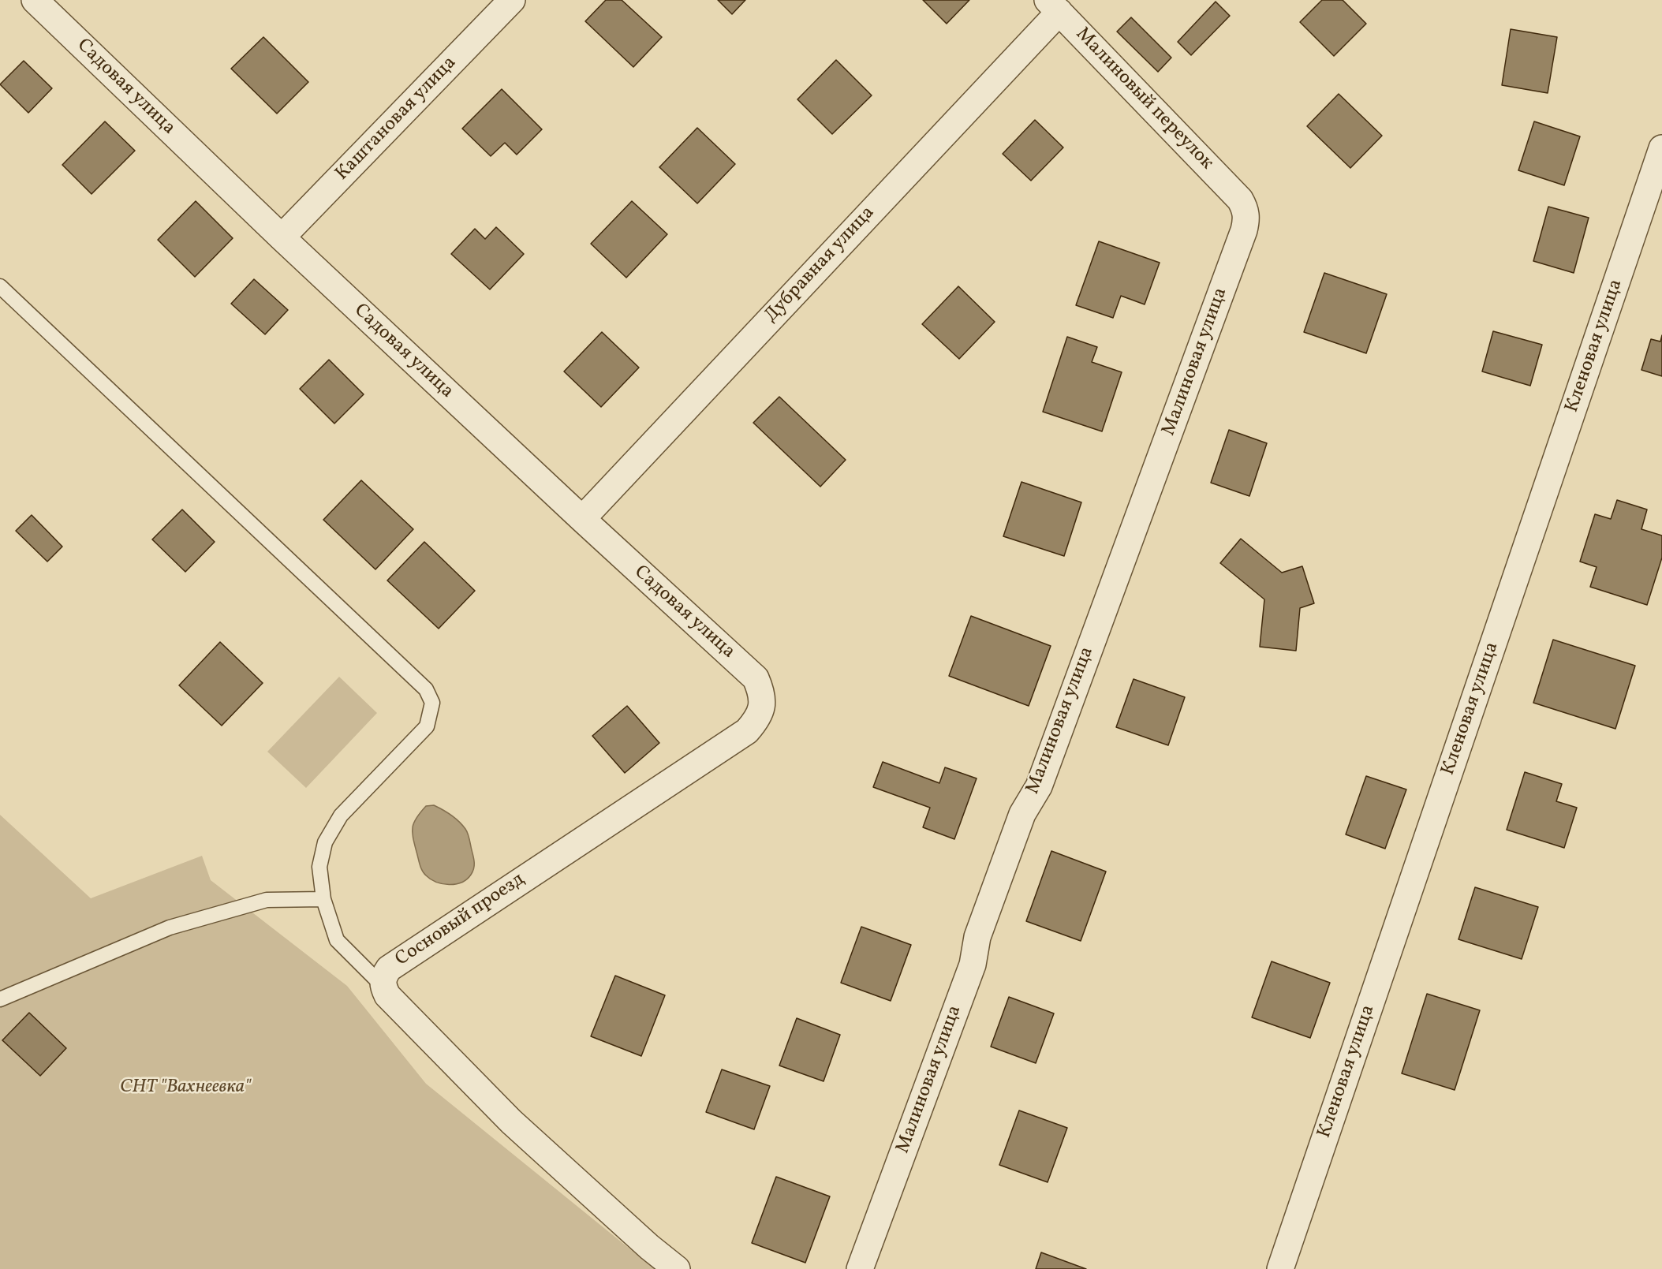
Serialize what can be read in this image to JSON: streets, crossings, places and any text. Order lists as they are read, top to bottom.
{
  "streets": {
    "street": [
      "Садовая улица",
      "Малиновый переулок",
      "Каштановая улица",
      "Дубравная улица",
      "Кленовая улица",
      "Малиновая улица",
      "Сосновый проезд"
    ]
  },
  "crossings": [
    ["Садовая улица", "Каштановая улица"],
    ["Садовая улица", "Дубравная улица"],
    ["Садовая улица", "Сосновый проезд"],
    ["Малиновый переулок", "Дубравная улица"],
    ["Малиновый переулок", "Малиновая улица"]
  ],
  "parks": ["СНТ \"Вахнеевка\""]
}
